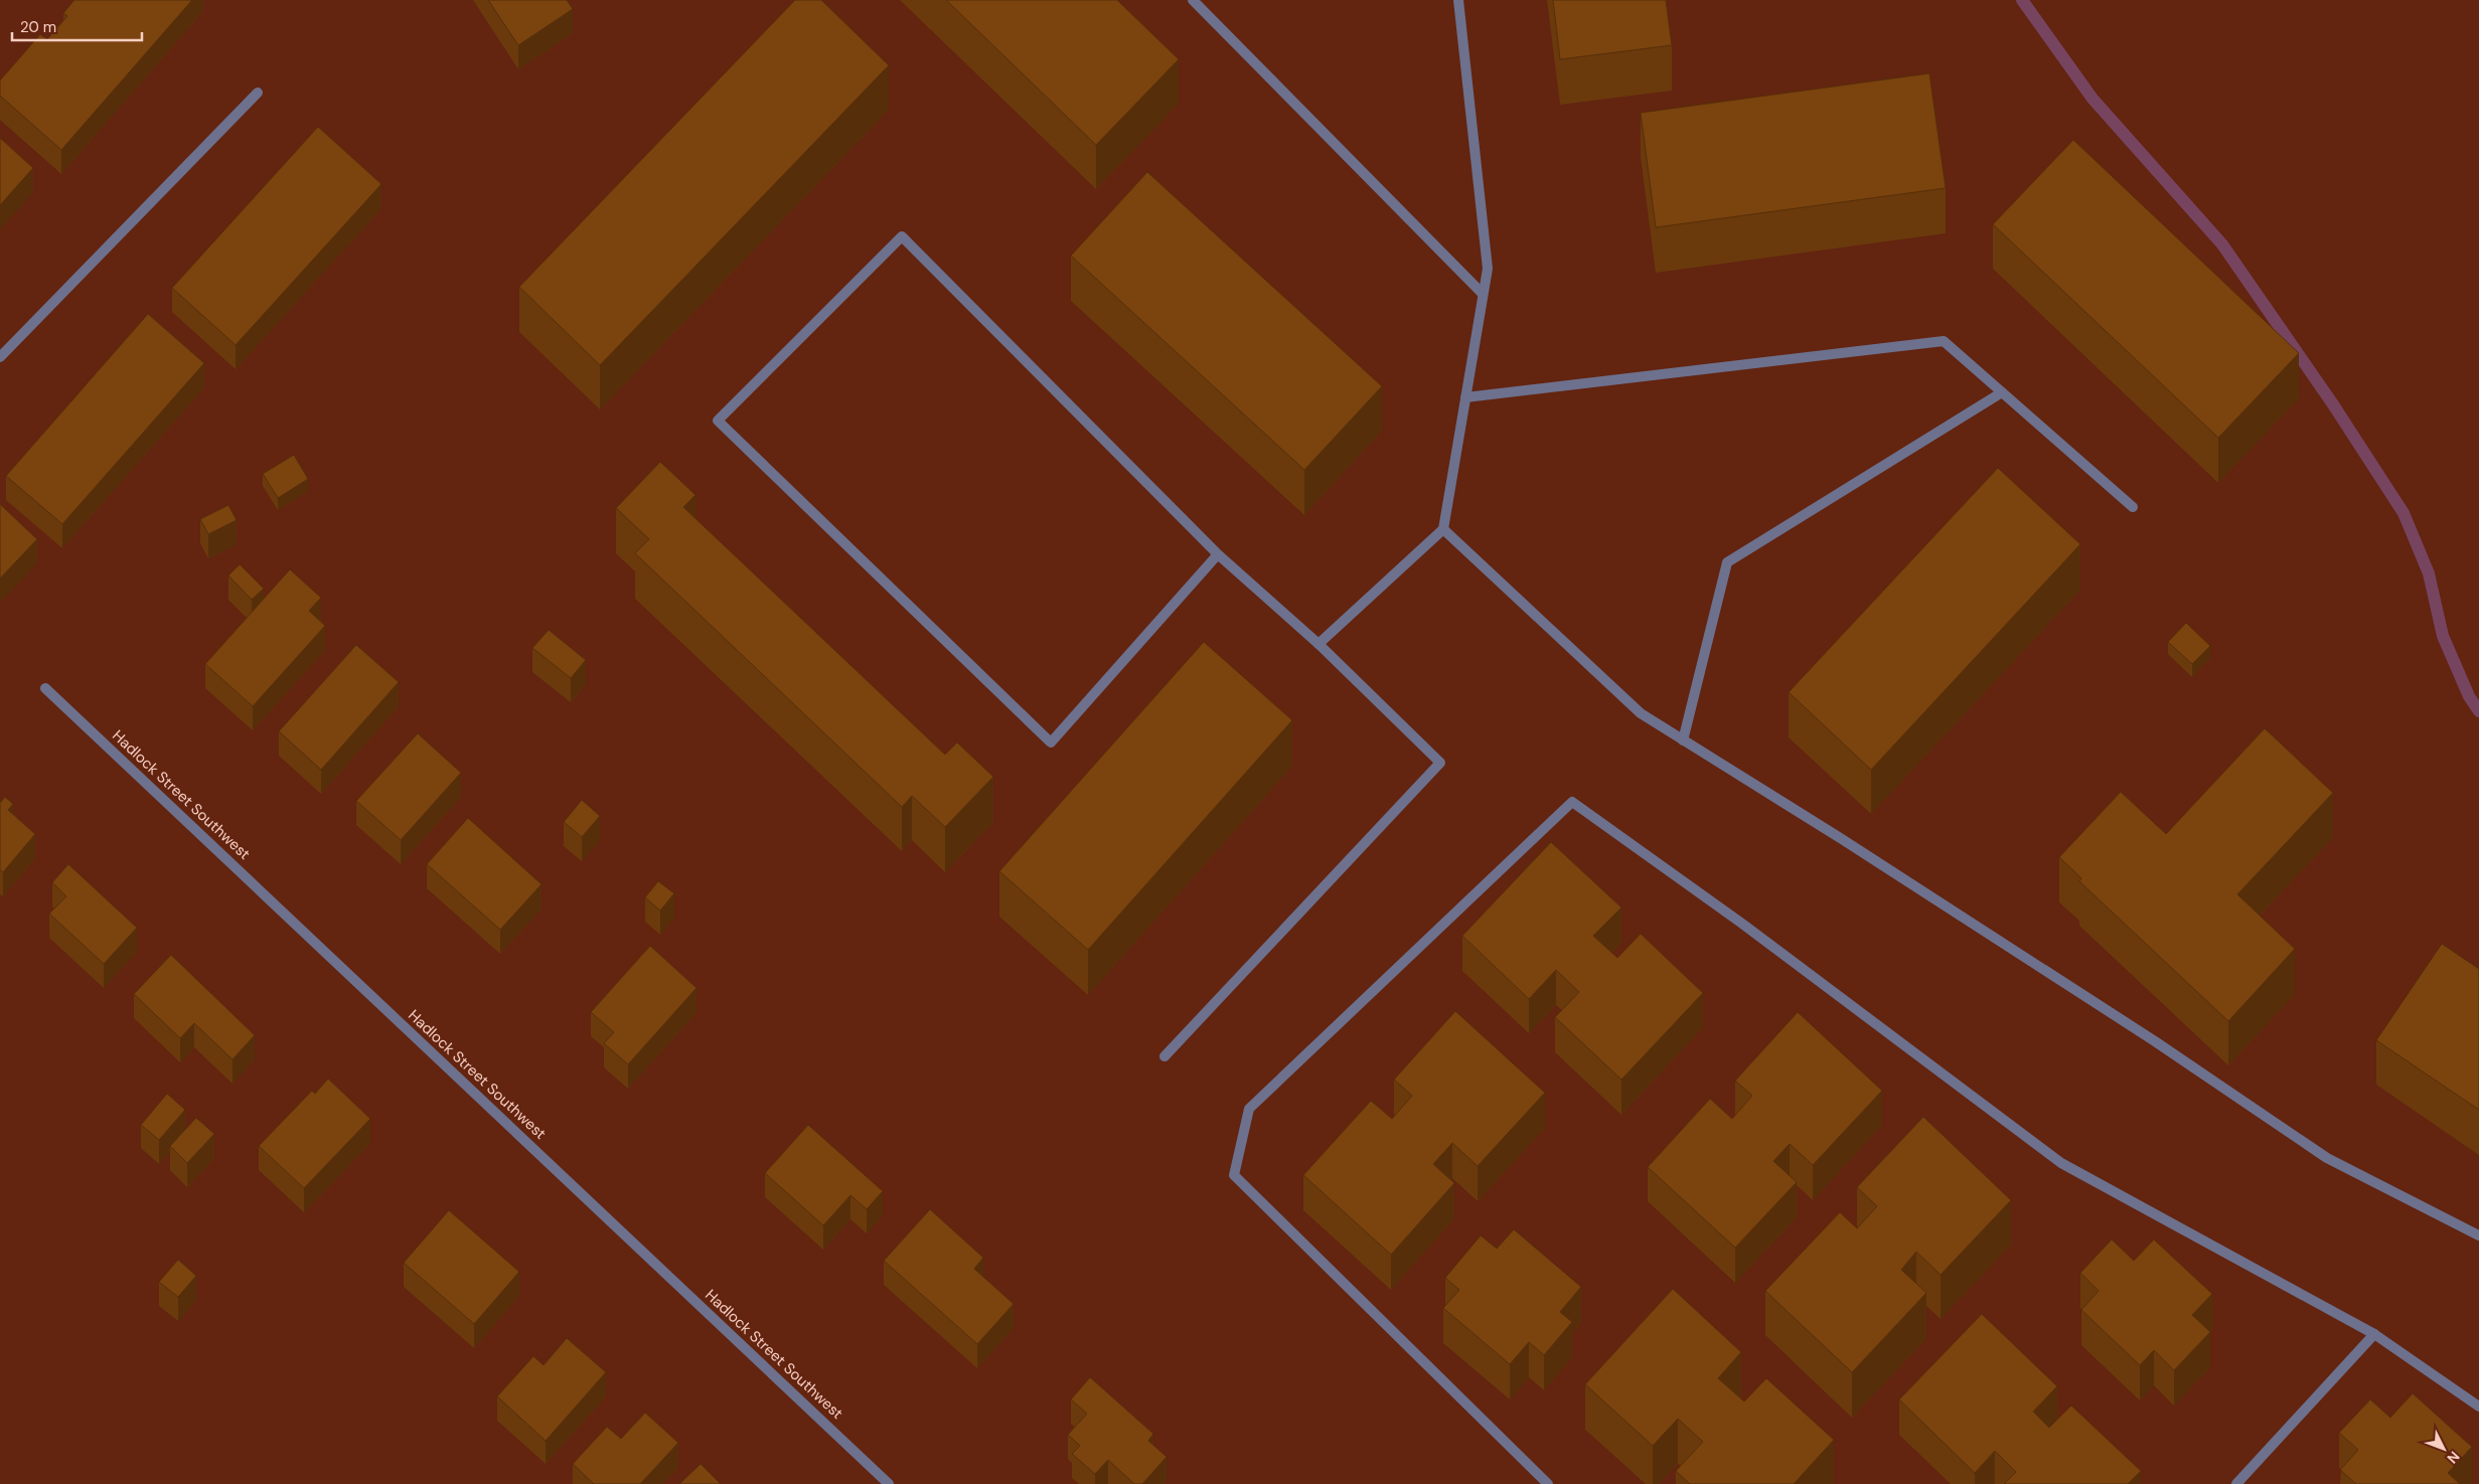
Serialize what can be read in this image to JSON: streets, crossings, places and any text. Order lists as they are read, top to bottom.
{
  "streets": {
    "street": ["Hadlock Street Southwest"]
  },
  "scale_bar": "20 m",
  "north": "bottom right"
}
